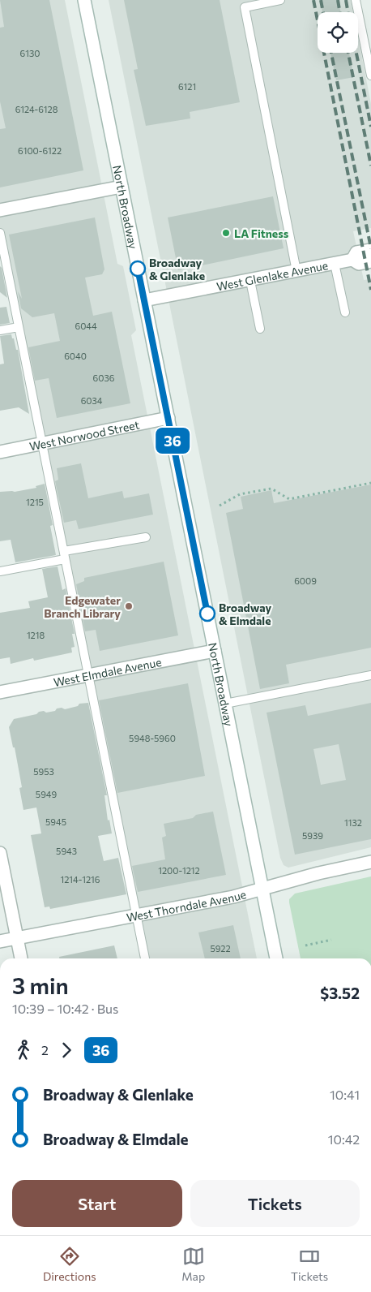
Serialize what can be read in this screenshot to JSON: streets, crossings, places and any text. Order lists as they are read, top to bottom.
{
  "streets": {
    "street": [
      "North Broadway",
      "West Glenlake Avenue",
      "West Norwood Street",
      "West Elmdale Avenue",
      "West Thorndale Avenue"
    ]
  },
  "crossings": [
    ["North Broadway", "West Glenlake Avenue"],
    ["North Broadway", "West Norwood Street"],
    ["North Broadway", "West Elmdale Avenue"],
    ["North Broadway", "West Thorndale Avenue"]
  ],
  "places": [
    "LA Fitness",
    "Broadway & Glenlake",
    "Edgewater Branch Library",
    "Broadway & Elmdale"
  ],
  "lines": ["bus line 36"],
  "house_numbers": [
    "6130",
    "6121",
    "6124-6128",
    "6100-6122",
    "6044",
    "6040",
    "6036",
    "6034",
    "1215",
    "6009",
    "1218",
    "5948-5960",
    "5953",
    "5949",
    "5945",
    "1132",
    "5939",
    "5943",
    "1200-1212",
    "1214-1216",
    "5922"
  ],
  "page": {
    "on_map": "36",
    "heading": ["3 min", "10:39 – 10:42 · Bus", "$3.52"],
    "legs": ["2", "36"],
    "list": [
      {
        "name": "Broadway & Glenlake",
        "value": "10:41"
      },
      {
        "name": "Broadway & Elmdale",
        "value": "10:42"
      }
    ],
    "buttons": ["Start", "Tickets"],
    "tabs": ["Directions", "Map", "Tickets"]
  }
}
